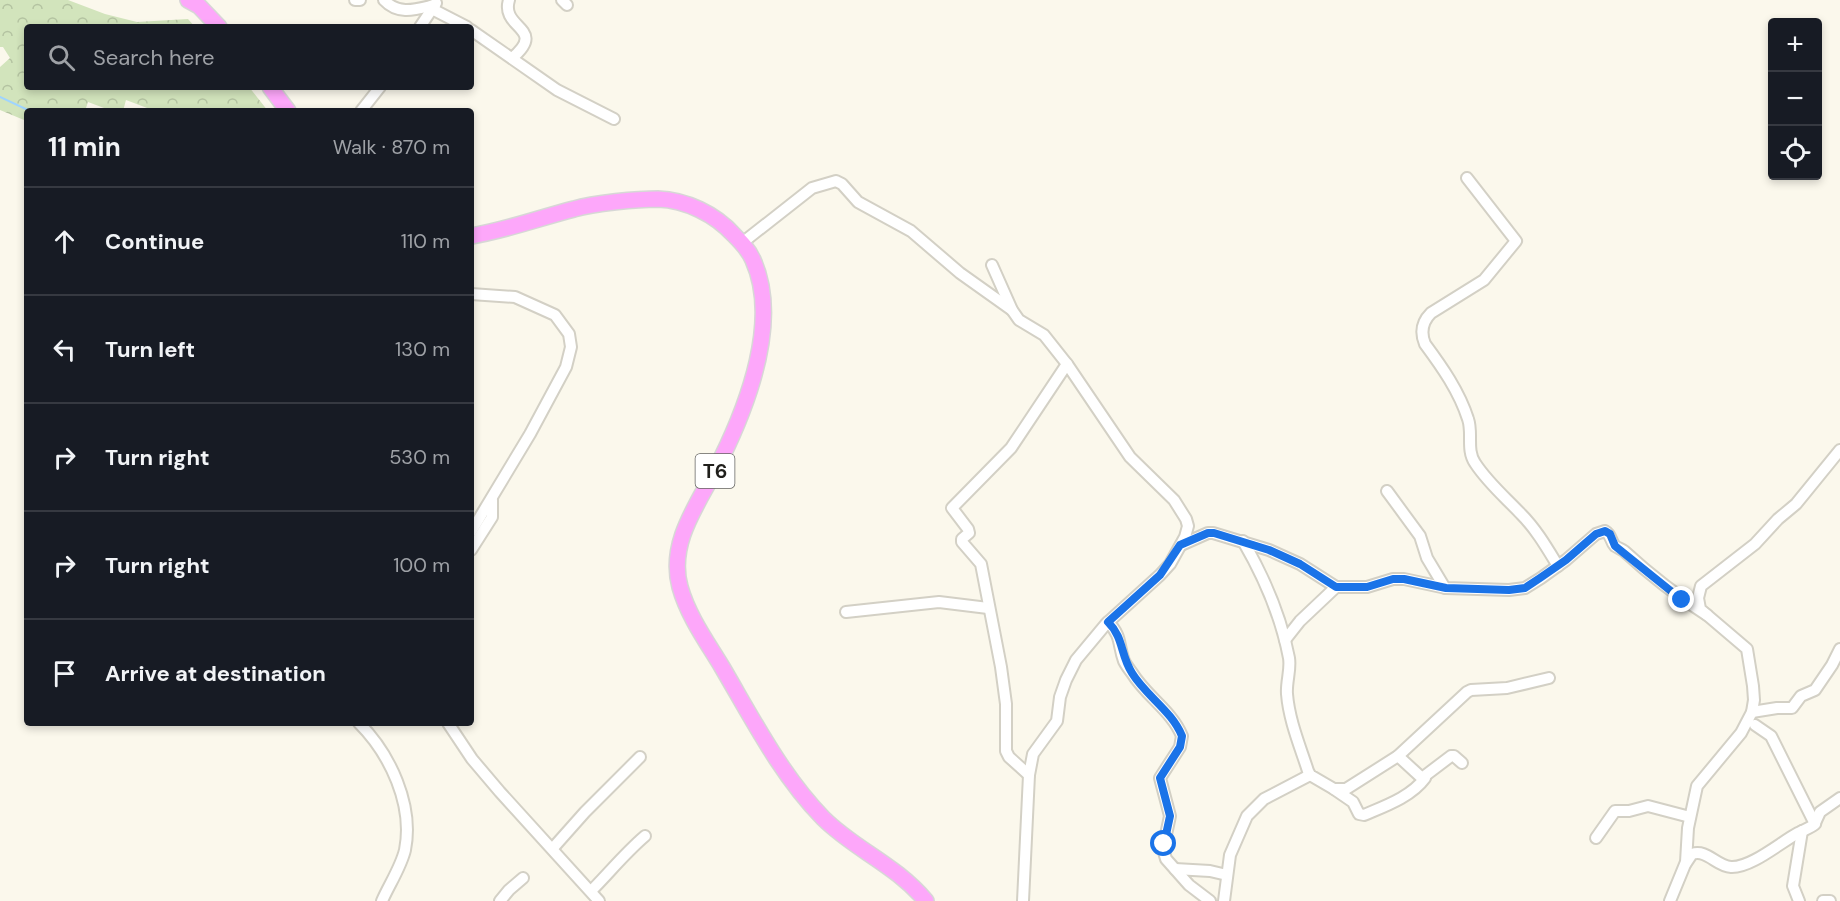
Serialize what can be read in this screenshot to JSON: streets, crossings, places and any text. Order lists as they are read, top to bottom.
{
  "streets": {
    "highway": ["T6"]
  },
  "page": {
    "map_buttons": ["+", "−"],
    "search": "Search here",
    "heading": ["11 min", "Walk · 870 m"],
    "list": [
      ["Continue", "110 m"],
      ["Turn left", "130 m"],
      ["Turn right", "530 m"],
      ["Turn right", "100 m"],
      "Arrive at destination"
    ]
  }
}
